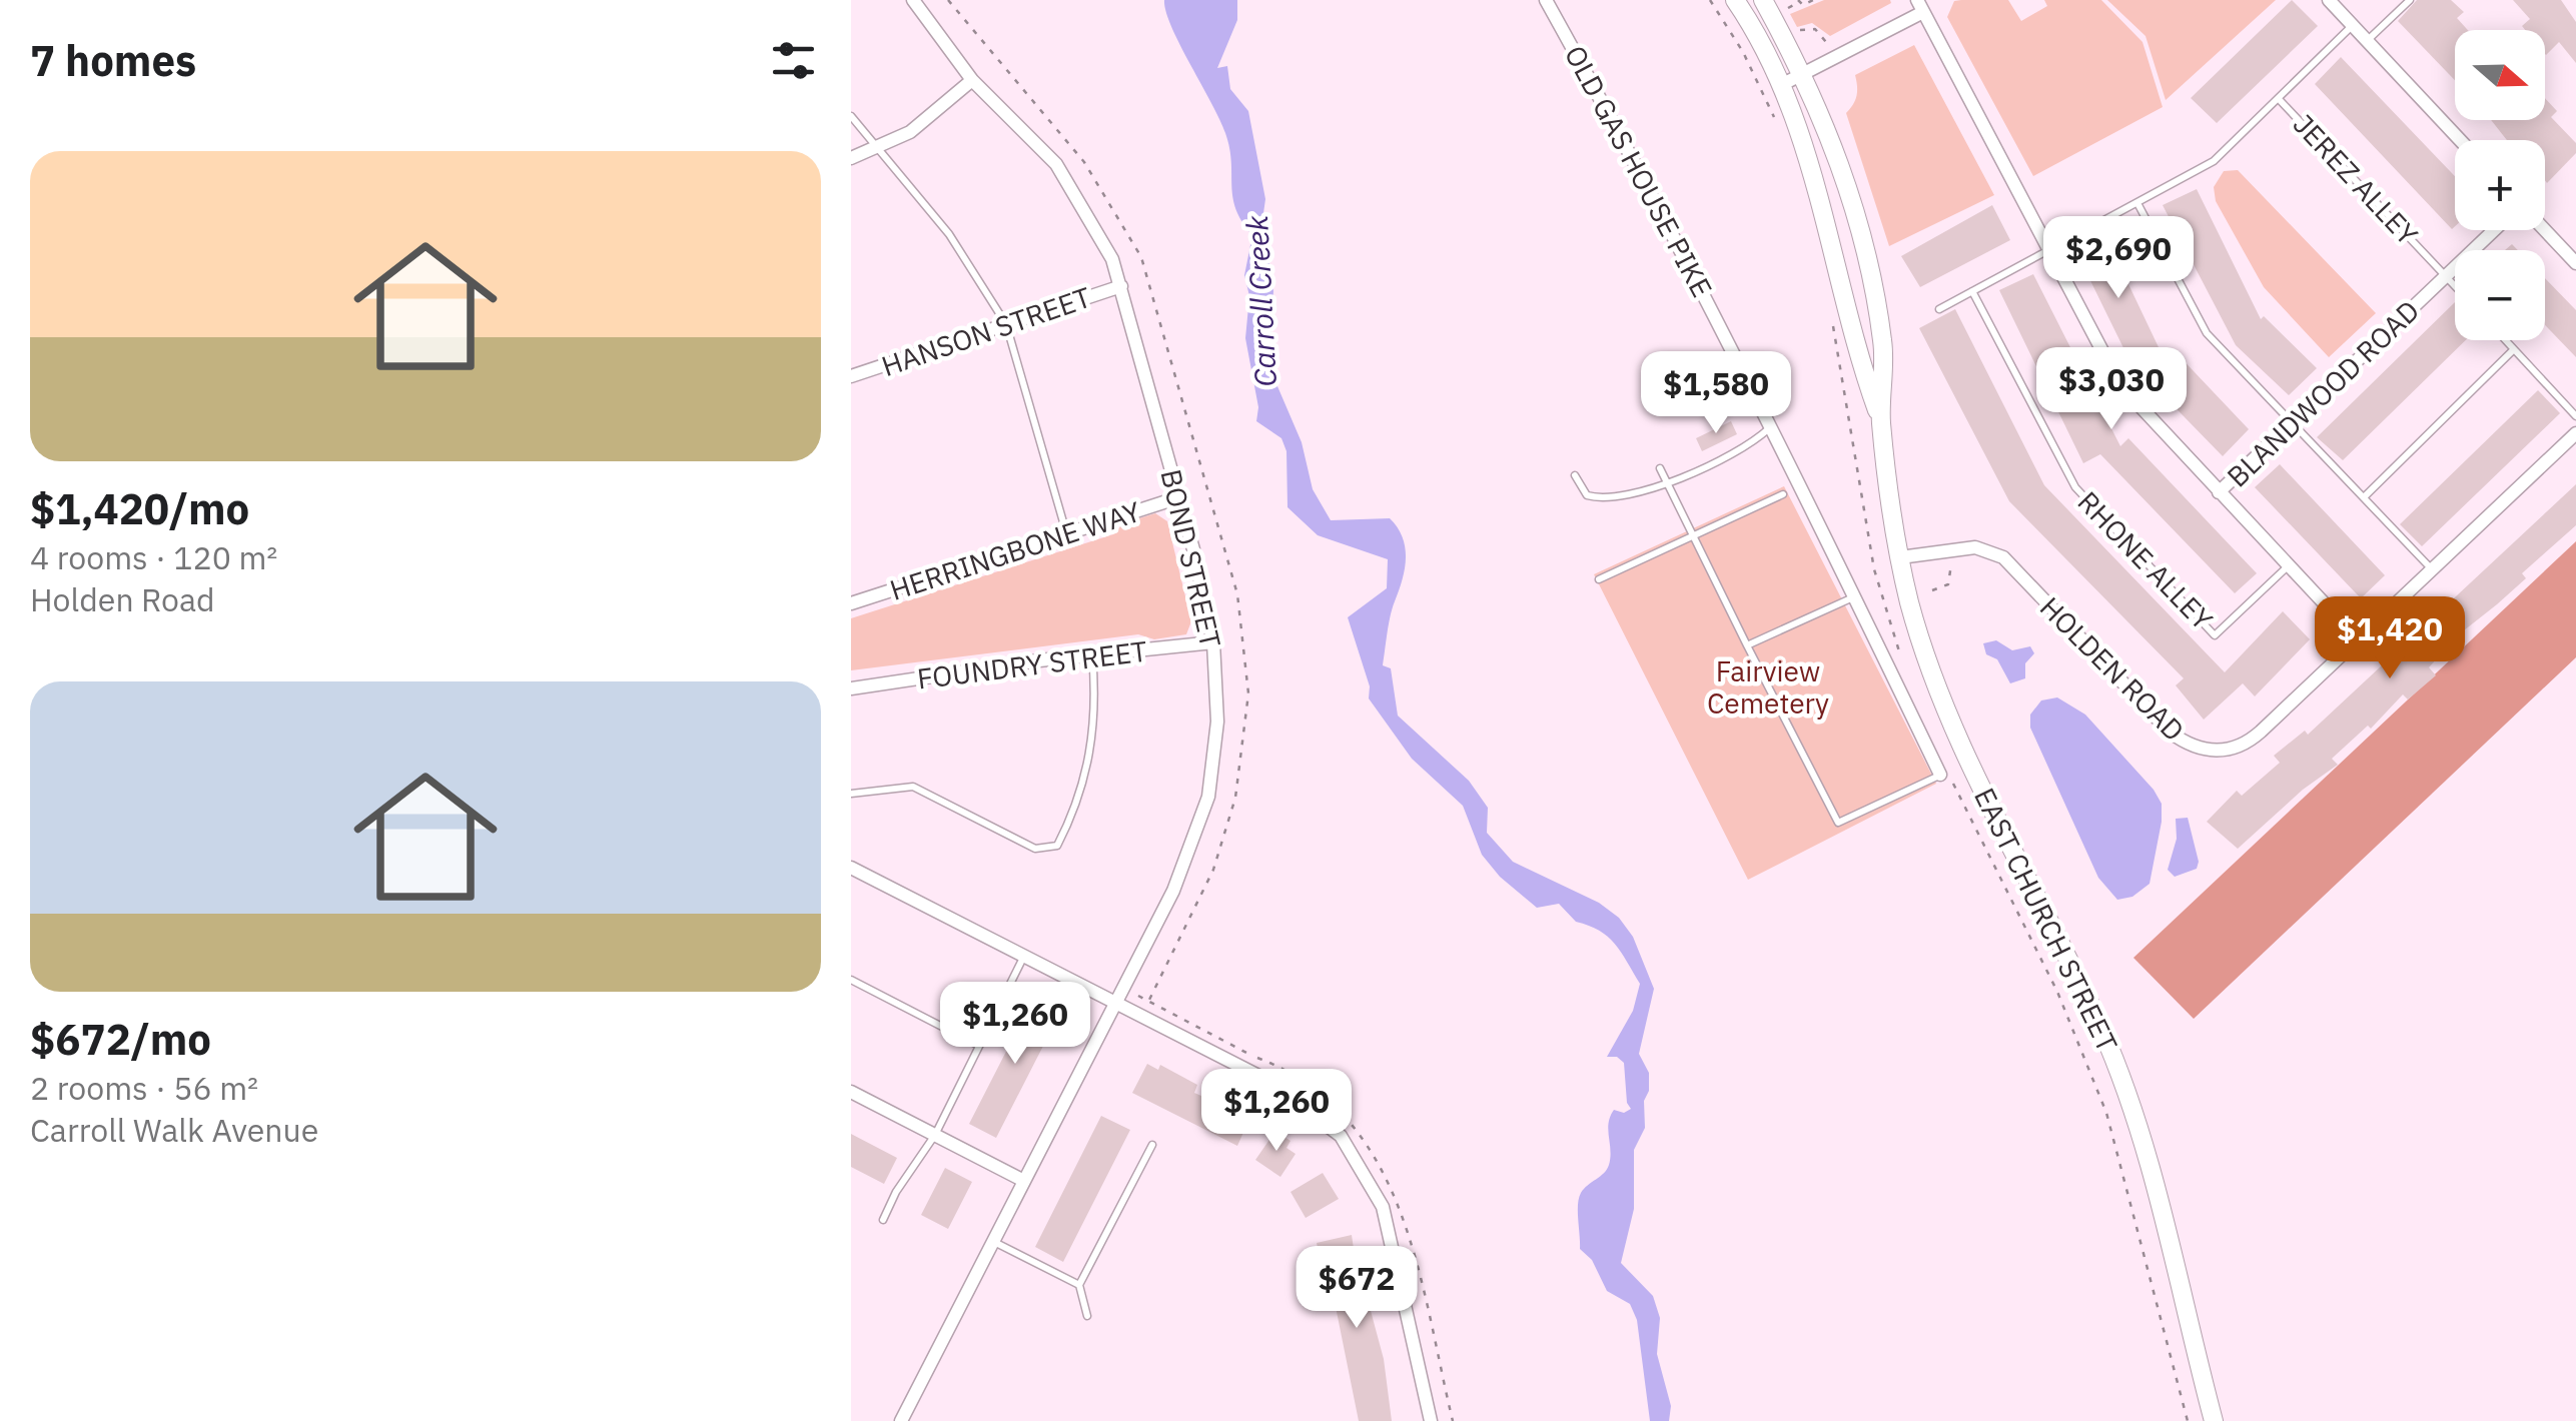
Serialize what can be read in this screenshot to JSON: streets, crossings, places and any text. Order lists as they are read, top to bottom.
{
  "streets": {
    "main road": ["EAST CHURCH STREET"],
    "street": [
      "OLD GAS HOUSE PIKE",
      "HANSON STREET",
      "BLANDWOOD ROAD",
      "HERRINGBONE WAY",
      "BOND STREET",
      "FOUNDRY STREET",
      "HOLDEN ROAD"
    ],
    "lane": ["JEREZ ALLEY", "RHONE ALLEY"]
  },
  "crossings": [
    ["JEREZ ALLEY", "BLANDWOOD ROAD"],
    ["HANSON STREET", "BOND STREET"],
    ["HERRINGBONE WAY", "BOND STREET"],
    ["BOND STREET", "FOUNDRY STREET"],
    ["HOLDEN ROAD", "EAST CHURCH STREET"]
  ],
  "water": ["Carroll Creek"],
  "parks": ["Fairview Cemetery"],
  "north": "right",
  "page": {
    "heading": "7 homes",
    "map_buttons": ["+", "−"],
    "list": [
      {
        "name": "$1,420/mo",
        "note": "4 rooms · 120 m² · Holden Road"
      },
      {
        "name": "$672/mo",
        "note": "2 rooms · 56 m² · Carroll Walk Avenue"
      }
    ],
    "price": [
      "$2,690",
      "$3,030",
      "$1,580",
      "$1,420",
      "$1,260",
      "$1,260",
      "$672"
    ]
  }
}
